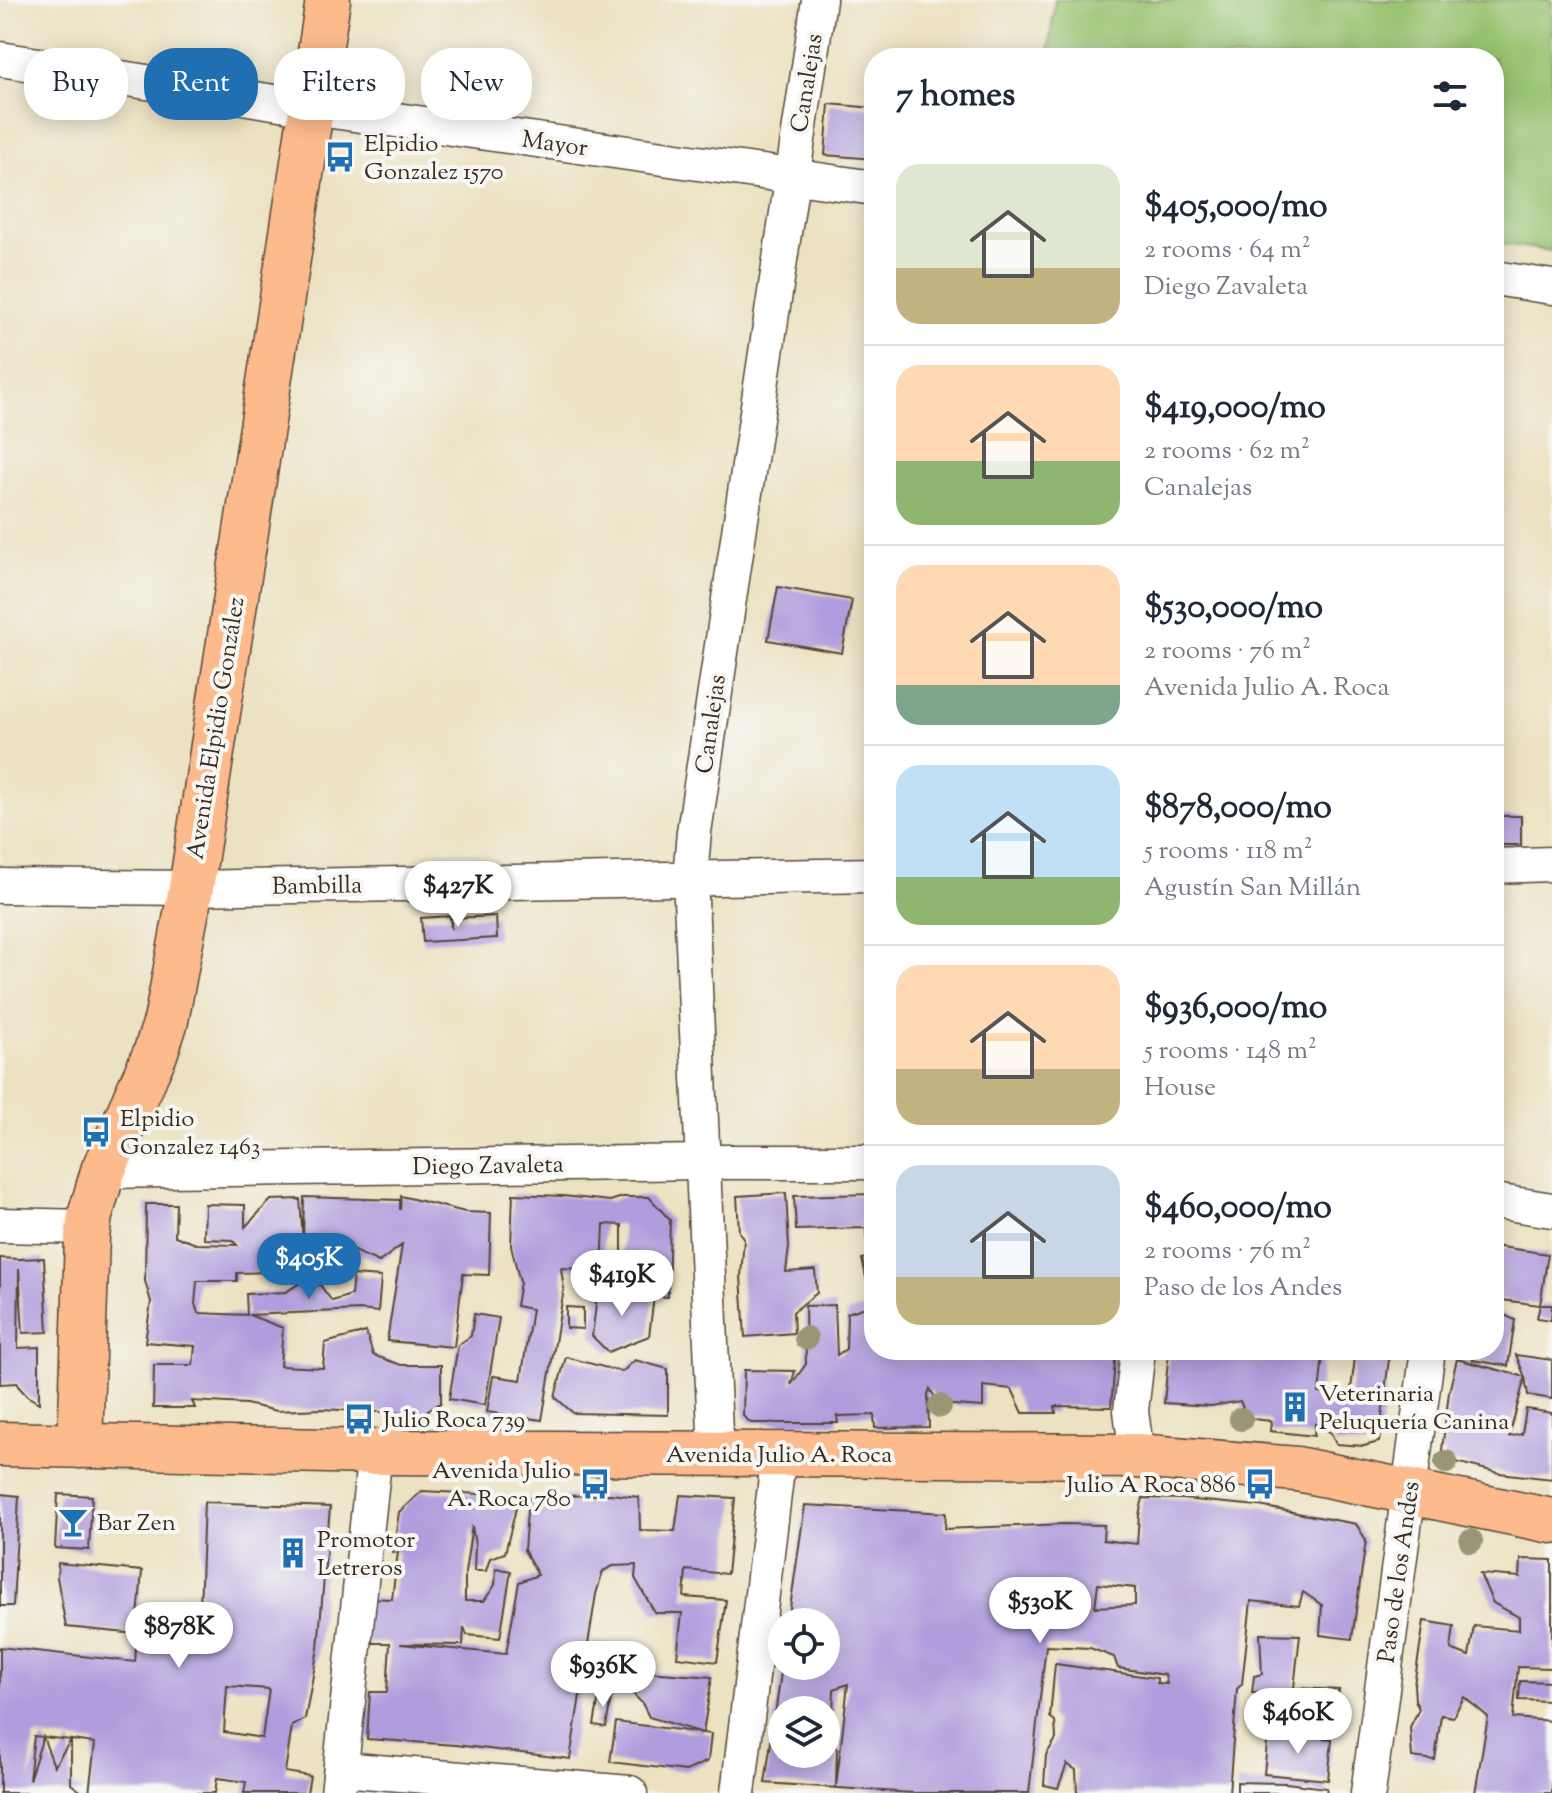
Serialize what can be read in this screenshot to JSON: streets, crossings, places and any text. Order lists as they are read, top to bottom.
{
  "streets": {
    "main road": ["Avenida Elpidio González", "Avenida Julio A. Roca"],
    "street": [
      "Canalejas",
      "Mayor",
      "Bambilla",
      "Diego Zavaleta",
      "Paso de los Andes"
    ]
  },
  "crossings": [
    ["Canalejas", "Mayor"],
    ["Canalejas", "Bambilla"],
    ["Canalejas", "Diego Zavaleta"],
    ["Canalejas", "Avenida Julio A. Roca"],
    ["Avenida Elpidio González", "Bambilla"],
    ["Avenida Elpidio González", "Diego Zavaleta"],
    ["Avenida Elpidio González", "Avenida Julio A. Roca"],
    ["Avenida Julio A. Roca", "Paso de los Andes"]
  ],
  "places": {
    "bus stop": [
      "Elpidio Gonzalez 1570",
      "Elpidio Gonzalez 1463",
      "Julio Roca 739",
      "Avenida Julio A. Roca 780",
      "Julio A Roca 886"
    ],
    "building": ["Veterinaria Peluquería Canina", "Promotor Letreros"],
    "bar": ["Bar Zen"]
  },
  "page": {
    "chip": [
      "Buy",
      "Rent",
      "Filters",
      "New"
    ],
    "heading": "7 homes",
    "list": [
      {
        "name": "$405,000/mo",
        "note": "2 rooms · 64 m² · Diego Zavaleta"
      },
      {
        "name": "$419,000/mo",
        "note": "2 rooms · 62 m² · Canalejas"
      },
      {
        "name": "$530,000/mo",
        "note": "2 rooms · 76 m² · Avenida Julio A. Roca"
      },
      {
        "name": "$878,000/mo",
        "note": "5 rooms · 118 m² · Agustín San Millán"
      },
      {
        "name": "$936,000/mo",
        "note": "5 rooms · 148 m² · House"
      },
      {
        "name": "$460,000/mo",
        "note": "2 rooms · 76 m² · Paso de los Andes"
      }
    ],
    "price": [
      "$427K",
      "$405K",
      "$419K",
      "$530K",
      "$878K",
      "$936K",
      "$460K"
    ]
  }
}
